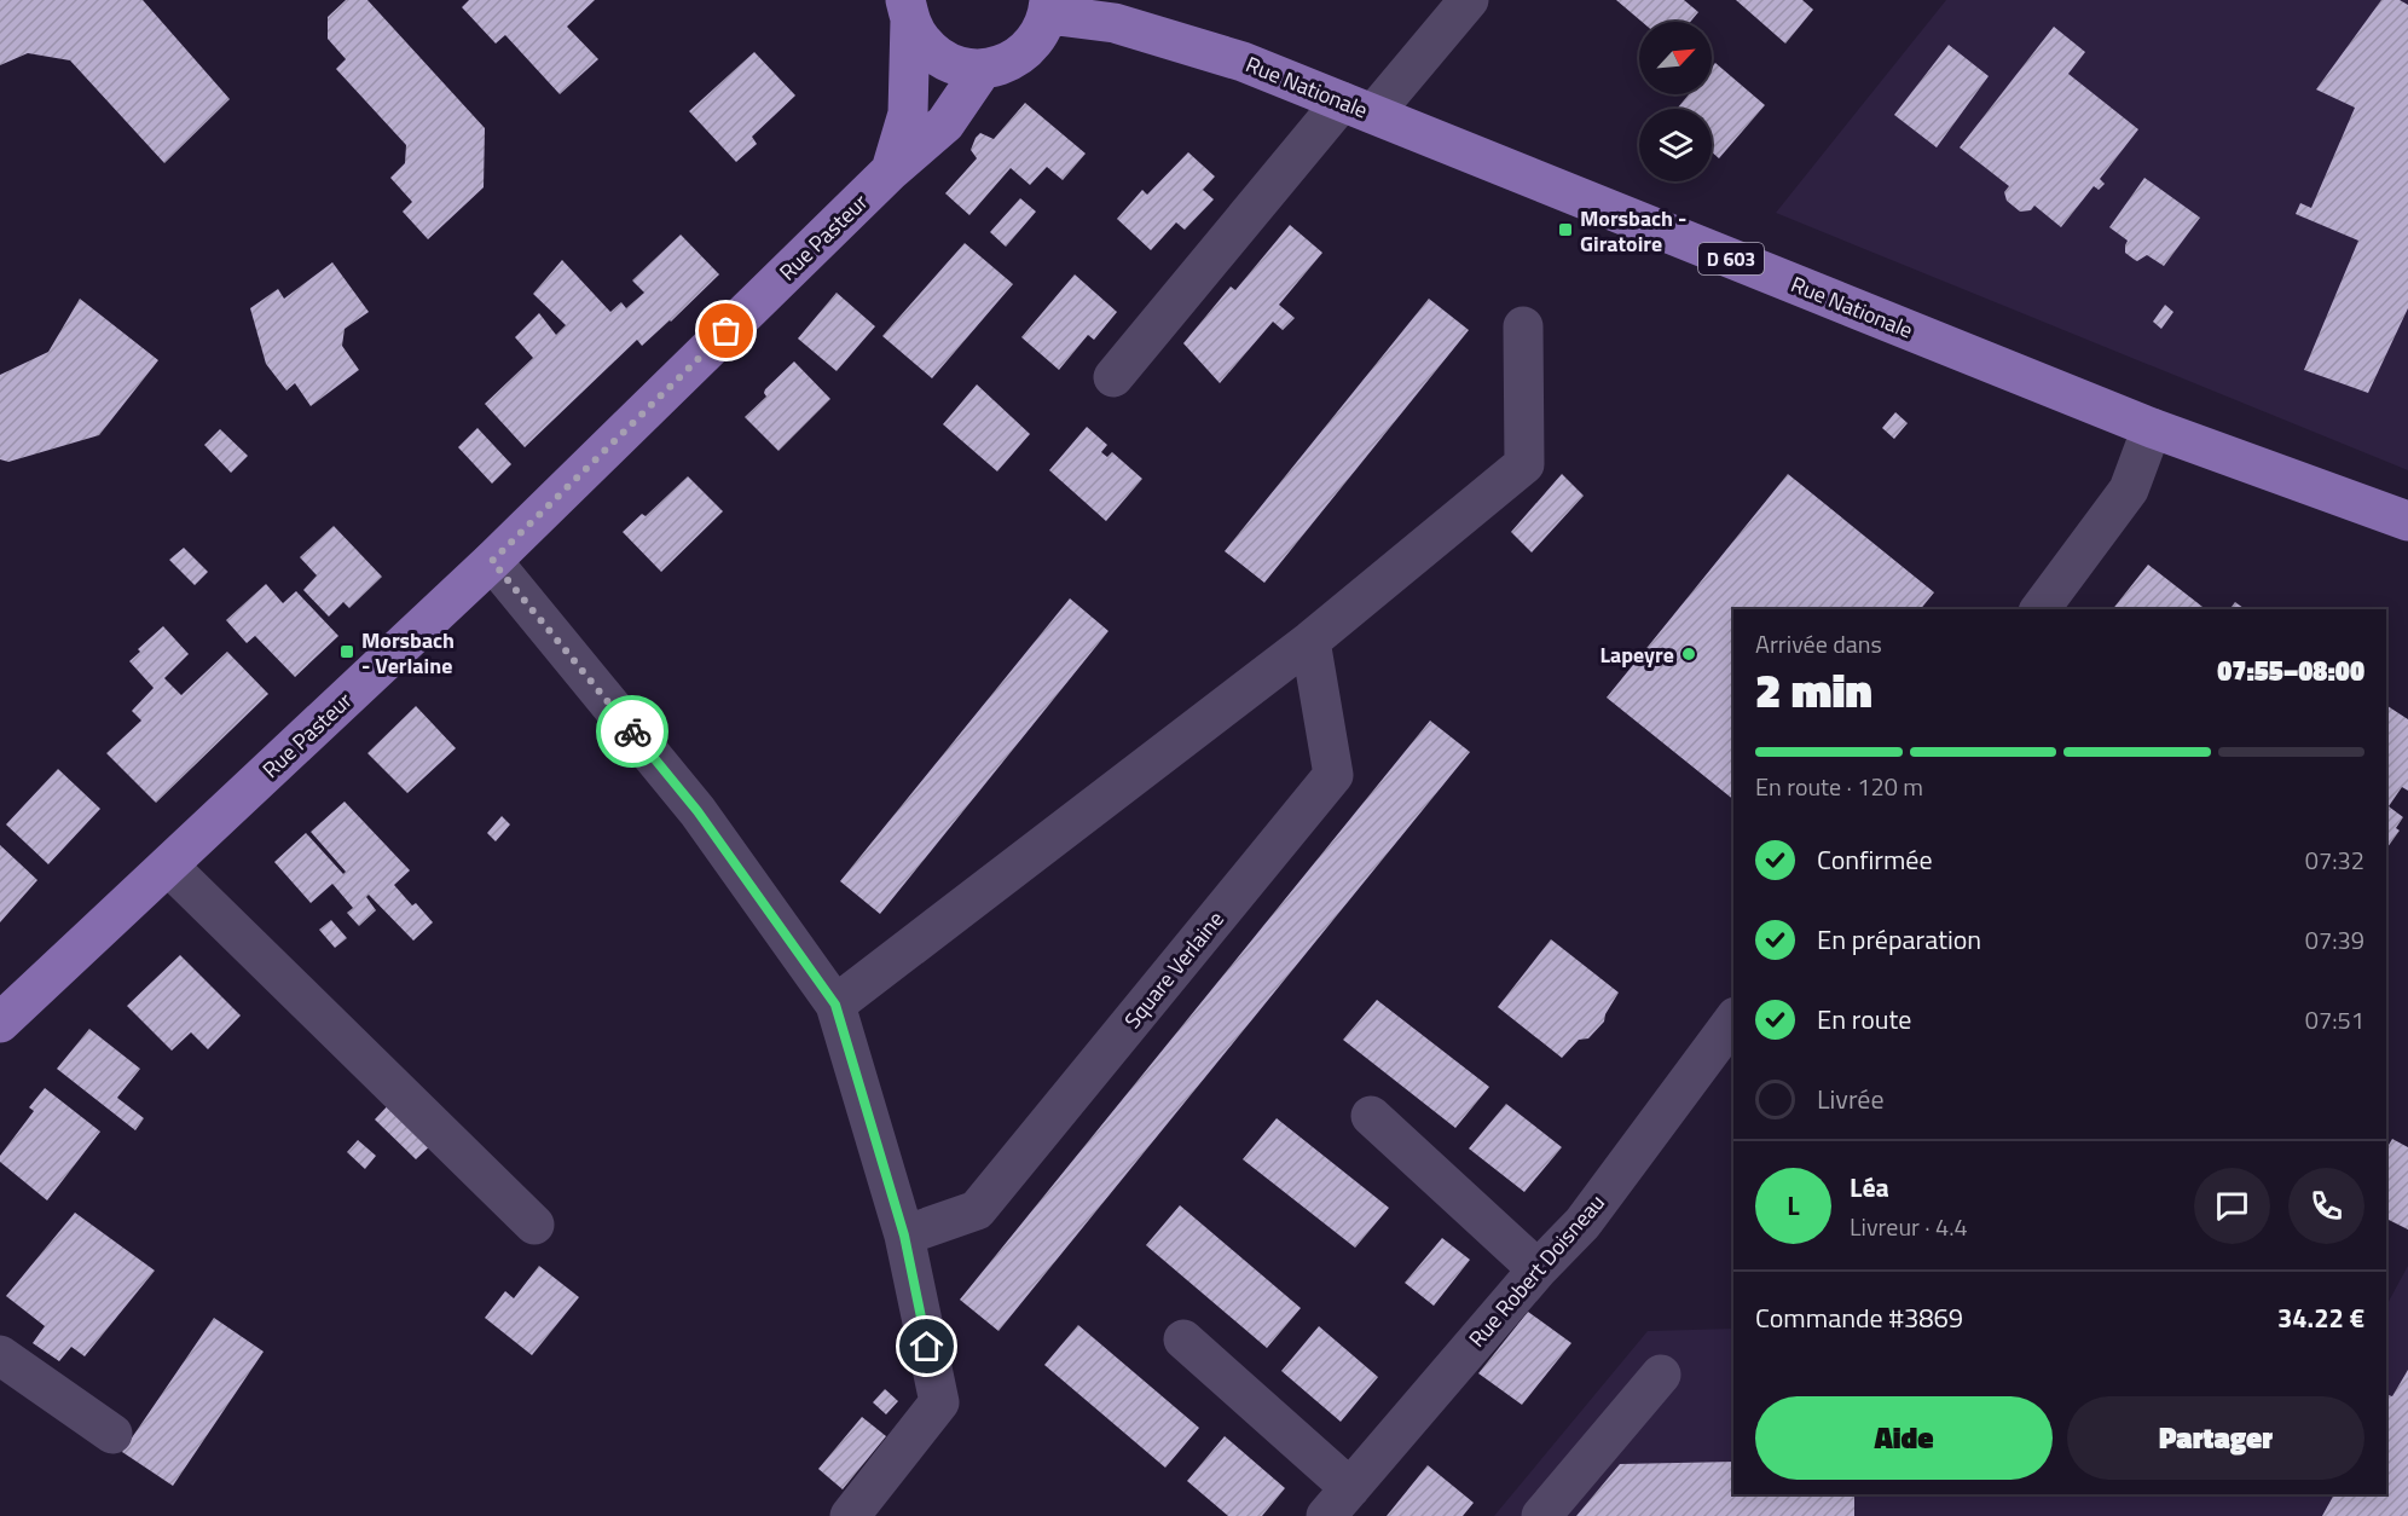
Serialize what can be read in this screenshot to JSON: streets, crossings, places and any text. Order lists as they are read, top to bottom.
{
  "streets": {
    "main road": ["Rue Nationale", "Rue Pasteur", "D 603"],
    "street": ["Square Verlaine", "Rue Robert Doisneau"]
  },
  "places": {
    "transit": ["Morsbach - Giratoire", "Morsbach - Verlaine"],
    "other": ["Lapeyre"]
  },
  "north": "top right",
  "page": {
    "heading": ["2 min", "Arrivée dans", "07:55–08:00"],
    "panel": [
      "Léa",
      "Livreur · 4.4",
      "Commande #3869",
      "34.22 €"
    ],
    "bar": "En route · 120 m",
    "list": [
      ["Confirmée", "07:32"],
      ["En préparation", "07:39"],
      ["En route", "07:51"],
      "Livrée"
    ],
    "round": "L",
    "buttons": ["Aide", "Partager"]
  }
}
